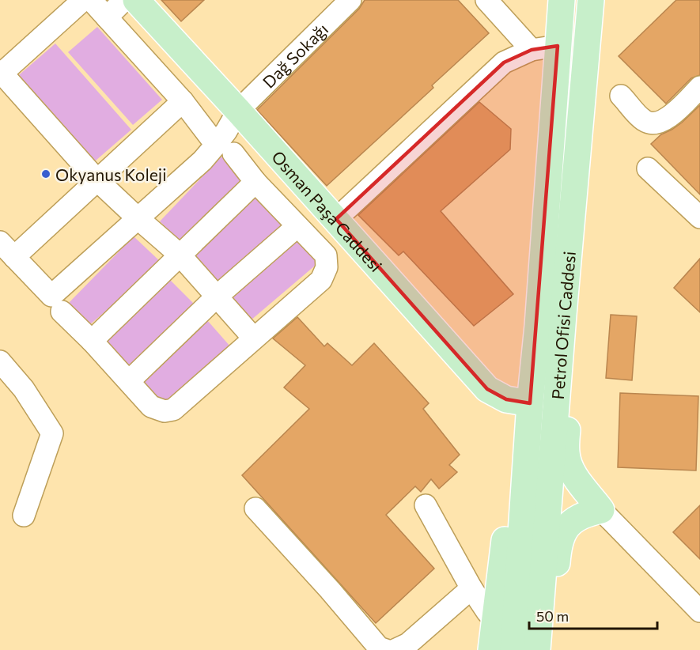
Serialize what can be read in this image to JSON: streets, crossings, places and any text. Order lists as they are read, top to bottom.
{
  "streets": {
    "main road": ["Osman Paşa Caddesi", "Petrol Ofisi Caddesi"],
    "street": ["Dağ Sokağı"]
  },
  "crossings": [
    ["Dağ Sokağı", "Osman Paşa Caddesi"],
    ["Osman Paşa Caddesi", "Petrol Ofisi Caddesi"]
  ],
  "places": ["Okyanus Koleji"],
  "scale_bar": "50 m"
}
